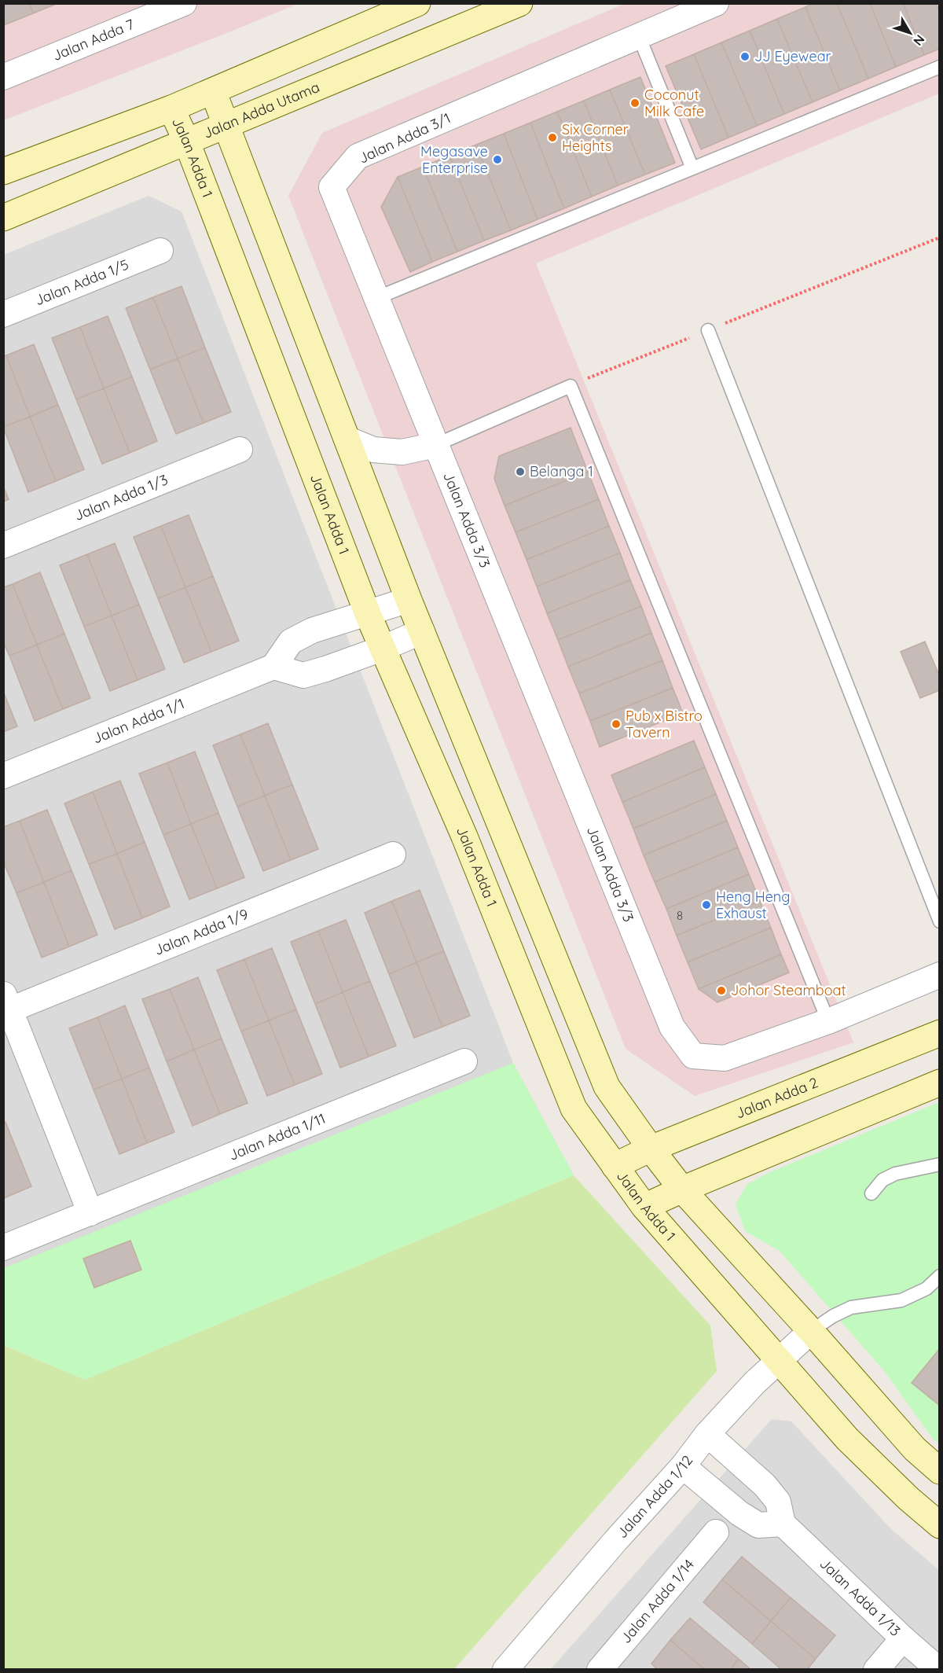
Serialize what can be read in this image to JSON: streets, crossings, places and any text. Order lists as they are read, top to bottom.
{
  "streets": {
    "street": [
      "Jalan Adda 7",
      "Jalan Adda Utama",
      "Jalan Adda 3/1",
      "Jalan Adda 1",
      "Jalan Adda 1/5",
      "Jalan Adda 1/3",
      "Jalan Adda 3/3",
      "Jalan Adda 1/1",
      "Jalan Adda 1/9",
      "Jalan Adda 2",
      "Jalan Adda 1/11",
      "Jalan Adda 1/12",
      "Jalan Adda 1/13",
      "Jalan Adda 1/14"
    ]
  },
  "crossings": [
    ["Jalan Adda Utama", "Jalan Adda 1"],
    ["Jalan Adda 3/1", "Jalan Adda 3/3"],
    ["Jalan Adda 1", "Jalan Adda 2"],
    ["Jalan Adda 1", "Jalan Adda 1/12"]
  ],
  "places": [
    "JJ Eyewear",
    "Coconut Milk Cafe",
    "Six Corner Heights",
    "Megasave Enterprise",
    "Belanga 1",
    "Pub x Bistro Tavern",
    "Heng Heng Exhaust",
    "Johor Steamboat"
  ],
  "house_numbers": ["8"],
  "north": "bottom right"
}
